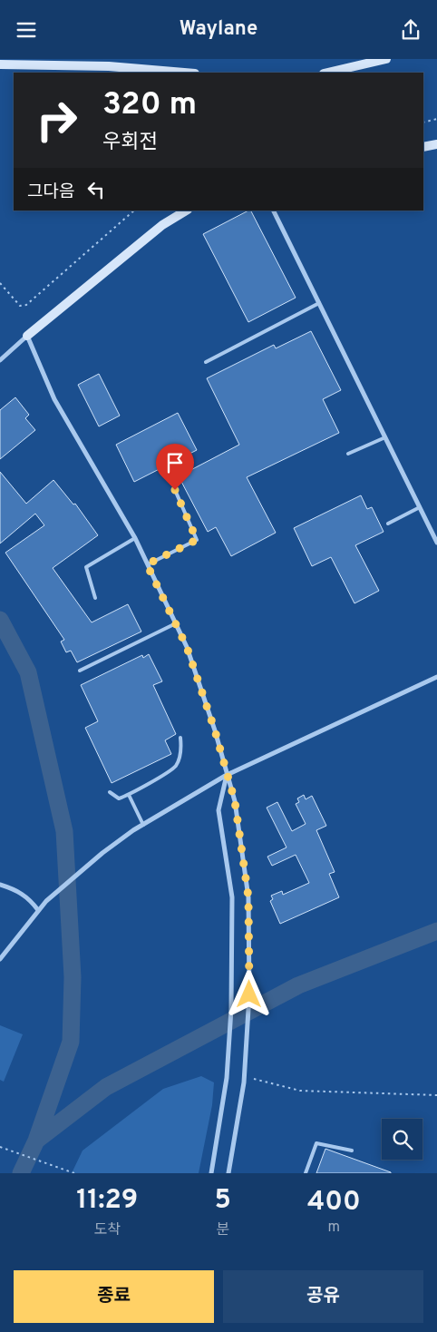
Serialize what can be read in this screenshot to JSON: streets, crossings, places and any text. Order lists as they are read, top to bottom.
{
  "page": {
    "header": "Waylane",
    "turn": ["320 m", "우회전"],
    "then": "그다음",
    "eta": [
      "11:29",
      "도착",
      "5",
      "분",
      "400",
      "m"
    ],
    "buttons": ["종료", "공유"]
  }
}
